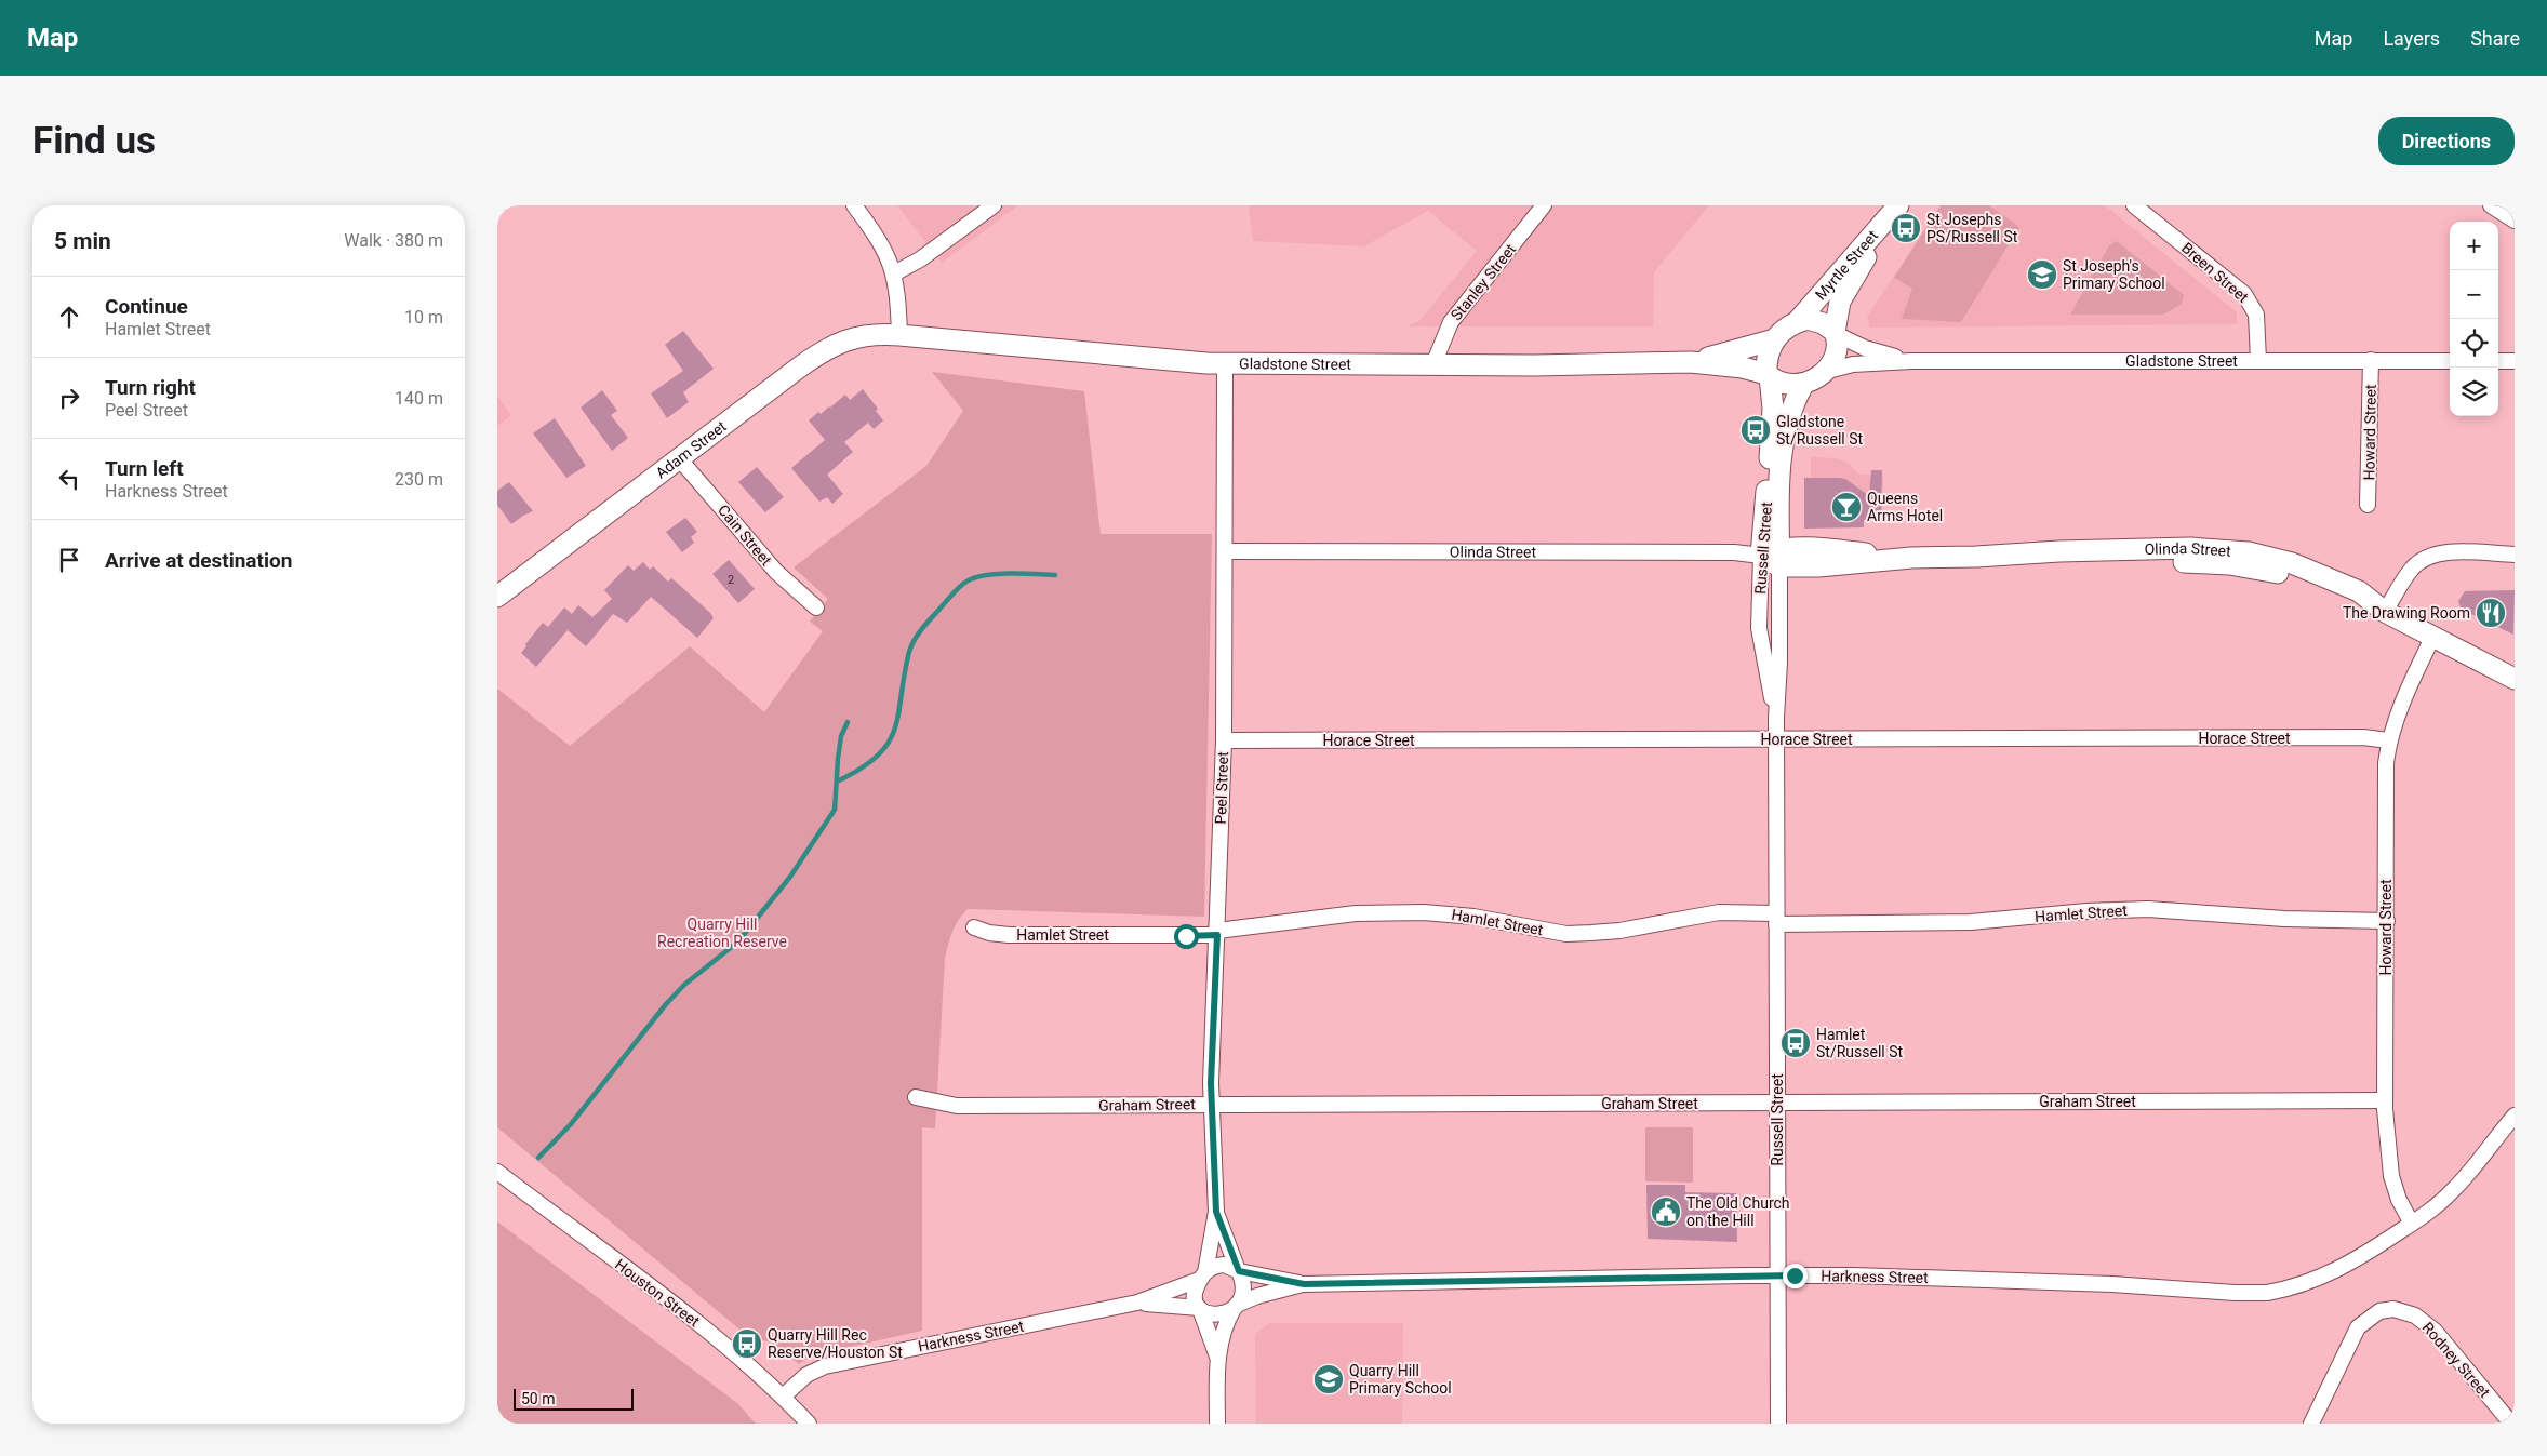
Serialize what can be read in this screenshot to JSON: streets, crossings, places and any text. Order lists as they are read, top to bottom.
{
  "streets": {
    "main road": [
      "Myrtle Street",
      "Gladstone Street",
      "Adam Street",
      "Russell Street",
      "Olinda Street"
    ],
    "street": [
      "Breen Street",
      "Stanley Street",
      "Howard Street",
      "Cain Street",
      "Horace Street",
      "Peel Street",
      "Hamlet Street",
      "Graham Street",
      "Harkness Street",
      "Houston Street",
      "Rodney Street"
    ]
  },
  "crossings": [
    ["Myrtle Street", "Gladstone Street"],
    ["Myrtle Street", "Russell Street"],
    ["Breen Street", "Gladstone Street"],
    ["Stanley Street", "Gladstone Street"],
    ["Gladstone Street", "Howard Street"],
    ["Gladstone Street", "Adam Street"],
    ["Gladstone Street", "Russell Street"],
    ["Gladstone Street", "Peel Street"],
    ["Howard Street", "Olinda Street"],
    ["Howard Street", "Horace Street"],
    ["Howard Street", "Hamlet Street"],
    ["Howard Street", "Graham Street"],
    ["Howard Street", "Harkness Street"],
    ["Adam Street", "Cain Street"],
    ["Russell Street", "Olinda Street"],
    ["Russell Street", "Horace Street"],
    ["Russell Street", "Hamlet Street"],
    ["Russell Street", "Graham Street"],
    ["Russell Street", "Harkness Street"],
    ["Olinda Street", "Peel Street"],
    ["Horace Street", "Peel Street"],
    ["Peel Street", "Hamlet Street"],
    ["Peel Street", "Graham Street"],
    ["Peel Street", "Harkness Street"],
    ["Harkness Street", "Houston Street"]
  ],
  "parks": ["Quarry Hill Recreation Reserve"],
  "places": {
    "bus stop": [
      "St Josephs PS/Russell St",
      "Gladstone St/Russell St",
      "Hamlet St/Russell St",
      "Quarry Hill Rec Reserve/Houston St"
    ],
    "school or university": ["St Joseph's Primary School", "Quarry Hill Primary School"],
    "bar": ["Queens Arms Hotel"],
    "restaurant": ["The Drawing Room"],
    "public building": ["The Old Church on the Hill"]
  },
  "house_numbers": ["2"],
  "scale_bar": "50 m",
  "page": {
    "header": "Map",
    "nav": ["Map", "Layers", "Share"],
    "buttons": "Directions",
    "title": "Find us",
    "heading": ["5 min", "Walk · 380 m"],
    "map_buttons": ["+", "−"],
    "list": [
      ["Continue", "Hamlet Street", "10 m"],
      ["Turn right", "Peel Street", "140 m"],
      ["Turn left", "Harkness Street", "230 m"],
      "Arrive at destination"
    ],
    "scale": "50 m"
  }
}
